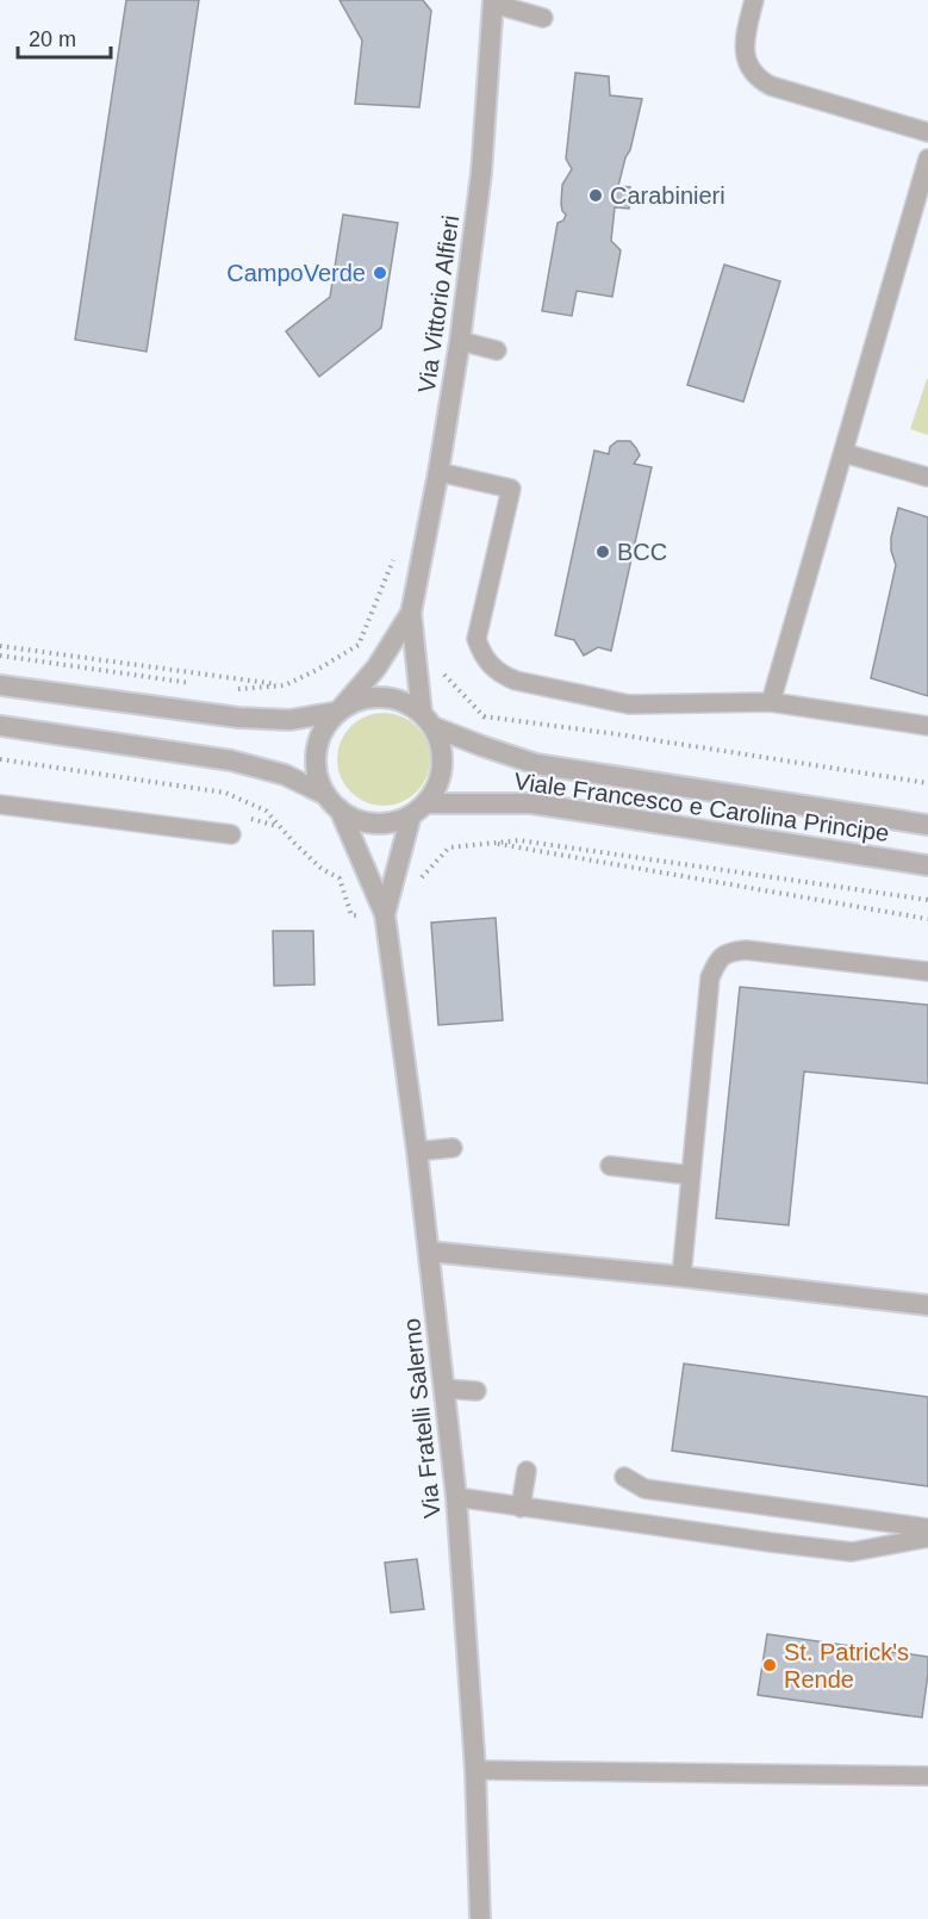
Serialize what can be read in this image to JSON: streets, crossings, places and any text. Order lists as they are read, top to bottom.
{
  "streets": {
    "street": ["Via Vittorio Alfieri", "Viale Francesco e Carolina Principe", "Via Fratelli Salerno"]
  },
  "crossings": [
    ["Via Vittorio Alfieri", "Viale Francesco e Carolina Principe"],
    ["Via Vittorio Alfieri", "Via Fratelli Salerno"],
    ["Viale Francesco e Carolina Principe", "Via Fratelli Salerno"]
  ],
  "places": [
    "Carabinieri",
    "CampoVerde",
    "BCC",
    "St. Patrick's Rende"
  ],
  "scale_bar": "20 m"
}
